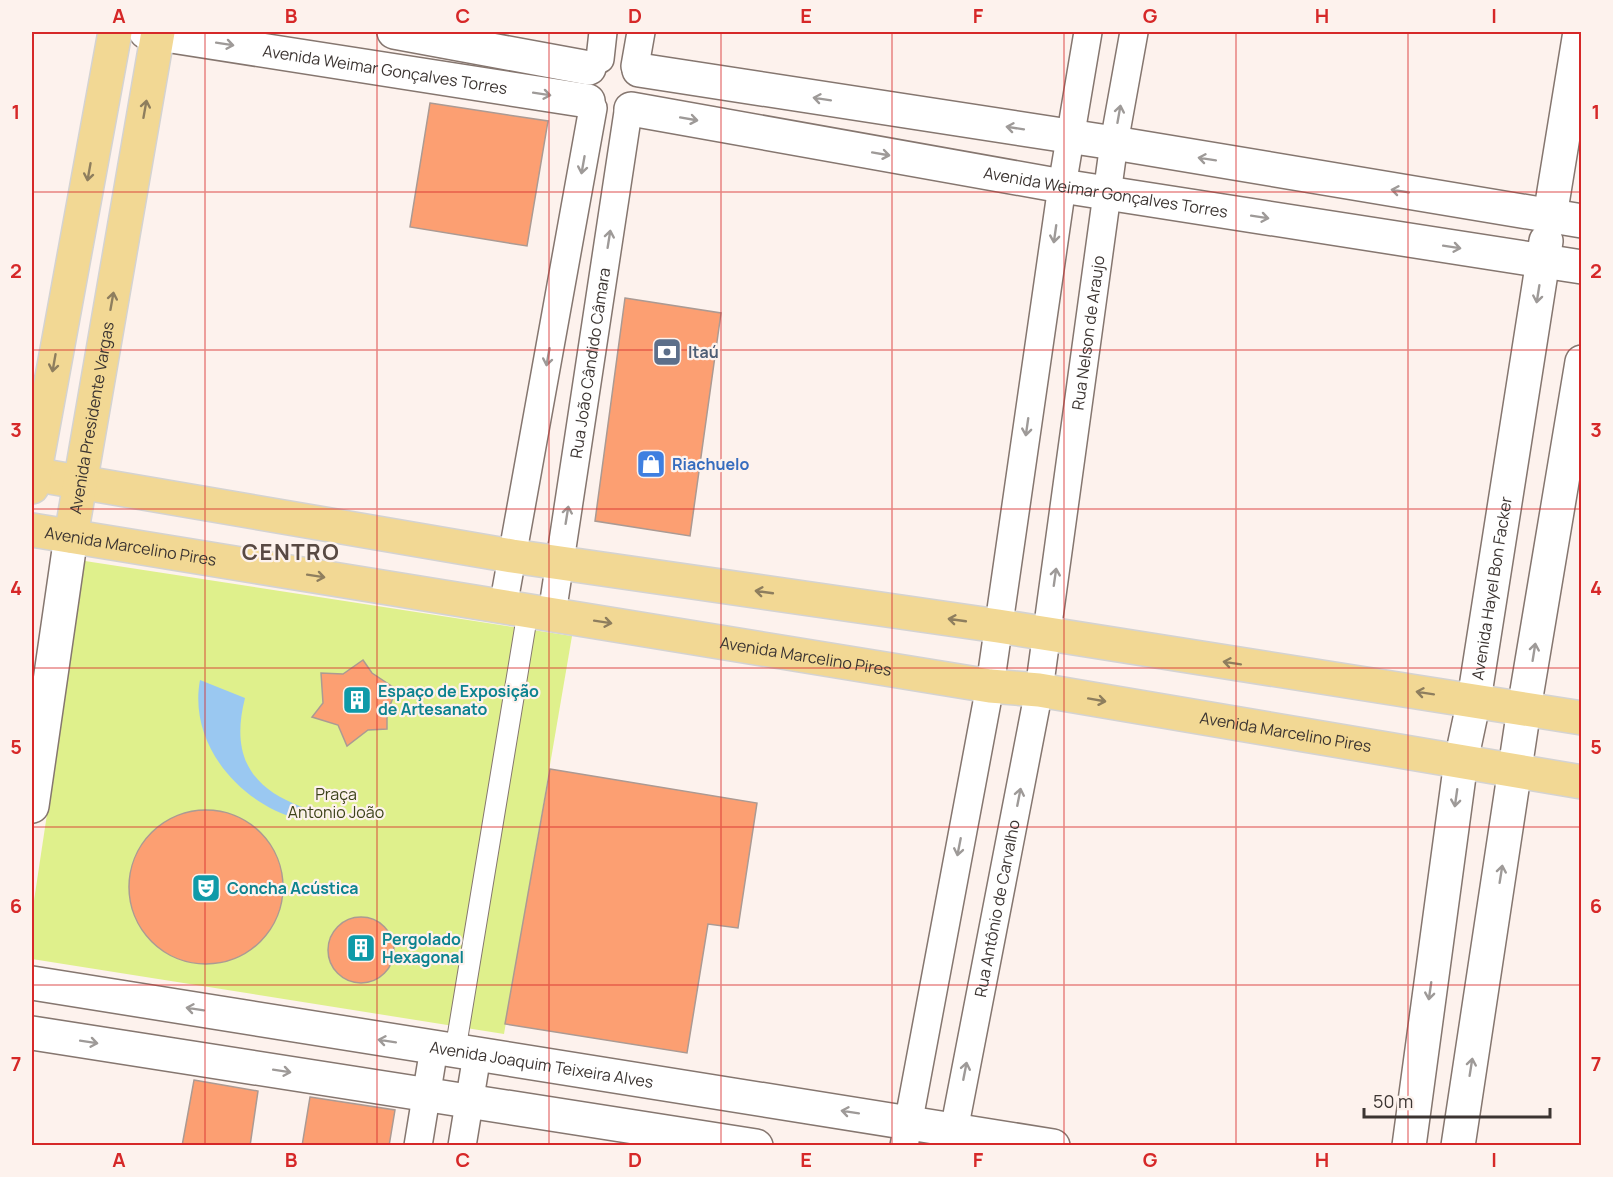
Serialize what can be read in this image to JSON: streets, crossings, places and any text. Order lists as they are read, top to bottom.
{
  "streets": {
    "main road": [
      "Avenida Weimar Gonçalves Torres",
      "Avenida Presidente Vargas",
      "Avenida Marcelino Pires",
      "Avenida Hayel Bon Facker",
      "Avenida Joaquim Teixeira Alves"
    ],
    "street": ["Rua Nelson de Araujo", "Rua João Cândido Câmara", "Rua Antônio de Carvalho"]
  },
  "crossings": [
    ["Avenida Weimar Gonçalves Torres", "Rua Nelson de Araujo"],
    ["Avenida Weimar Gonçalves Torres", "Rua João Cândido Câmara"],
    ["Avenida Weimar Gonçalves Torres", "Avenida Presidente Vargas"],
    ["Avenida Weimar Gonçalves Torres", "Avenida Hayel Bon Facker"],
    ["Rua Nelson de Araujo", "Avenida Marcelino Pires"],
    ["Rua Nelson de Araujo", "Rua Antônio de Carvalho"],
    ["Rua João Cândido Câmara", "Avenida Marcelino Pires"],
    ["Rua João Cândido Câmara", "Avenida Joaquim Teixeira Alves"],
    ["Avenida Presidente Vargas", "Avenida Marcelino Pires"],
    ["Avenida Marcelino Pires", "Avenida Hayel Bon Facker"],
    ["Avenida Marcelino Pires", "Rua Antônio de Carvalho"],
    ["Rua Antônio de Carvalho", "Avenida Joaquim Teixeira Alves"]
  ],
  "districts": ["CENTRO"],
  "parks": ["Praça Antonio João"],
  "places": {
    "bank": ["Itaú"],
    "shop": ["Riachuelo"],
    "building": ["Espaço de Exposição de Artesanato", "Pergolado Hexagonal"],
    "theatre": ["Concha Acústica"]
  },
  "scale_bar": "50 m",
  "grid": {
    "columns": [
      "A",
      "B",
      "C",
      "D",
      "E",
      "F",
      "G",
      "H",
      "I"
    ],
    "rows": [
      "1",
      "2",
      "3",
      "4",
      "5",
      "6",
      "7"
    ]
  }
}
